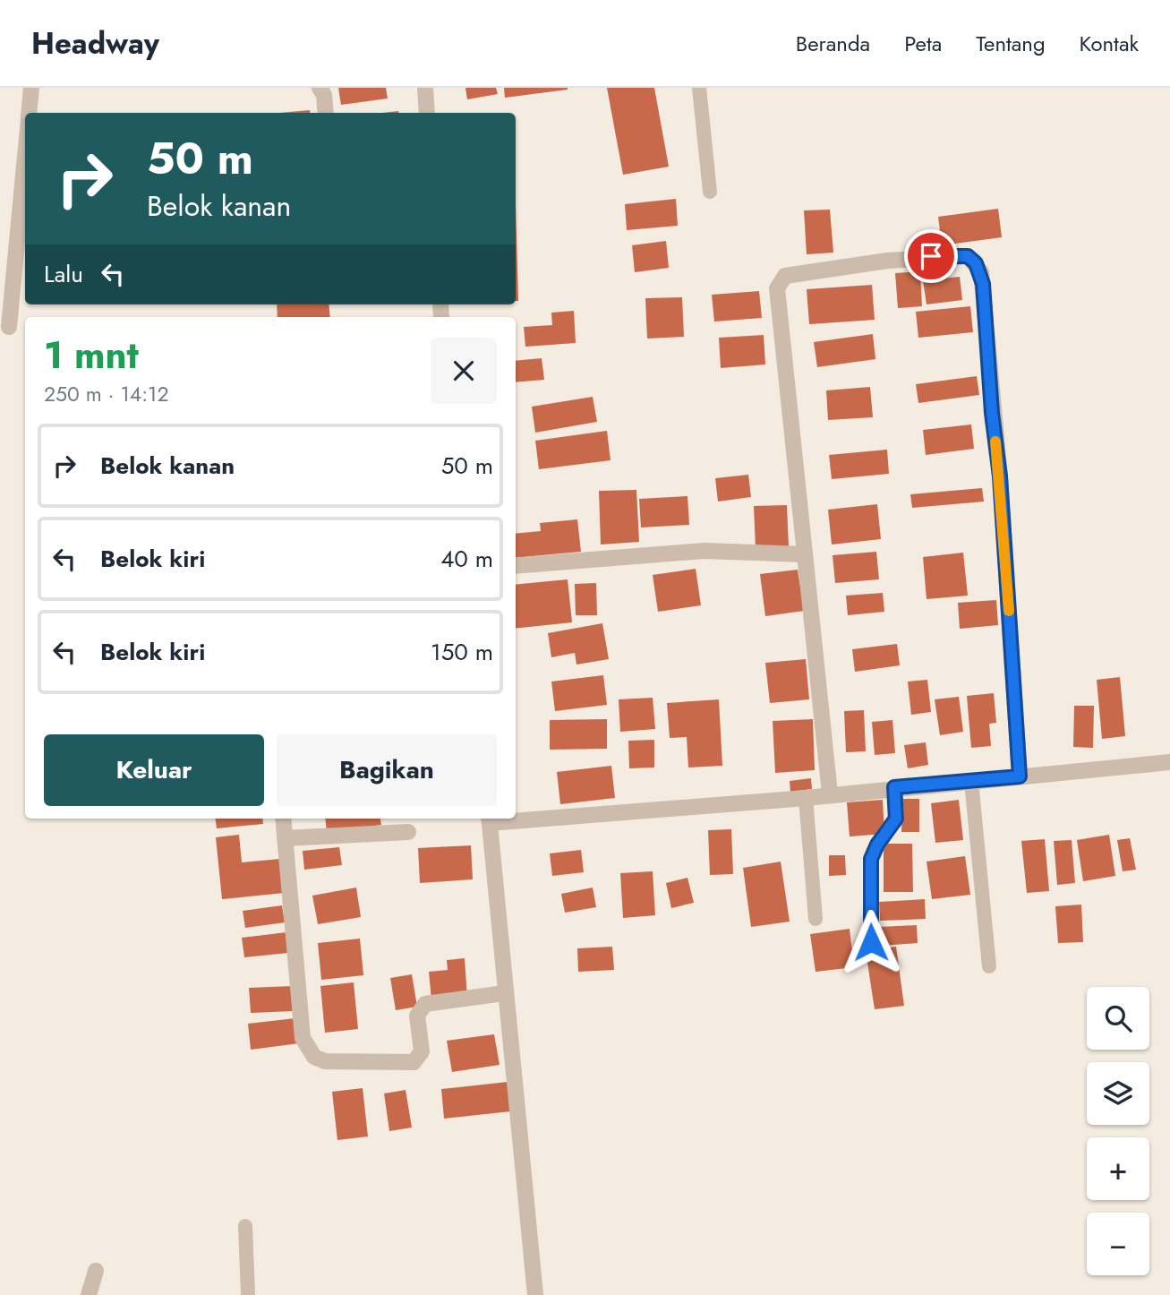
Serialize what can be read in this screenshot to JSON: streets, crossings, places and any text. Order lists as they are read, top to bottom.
{
  "page": {
    "header": "Headway",
    "nav": [
      "Beranda",
      "Peta",
      "Tentang",
      "Kontak"
    ],
    "turn": ["50 m", "Belok kanan"],
    "then": "Lalu",
    "heading": ["1 mnt", "250 m · 14:12"],
    "list": [
      {
        "name": "Belok kanan",
        "value": "50 m"
      },
      {
        "name": "Belok kiri",
        "value": "40 m"
      },
      {
        "name": "Belok kiri",
        "value": "150 m"
      }
    ],
    "buttons": ["Keluar", "Bagikan"],
    "map_buttons": ["+", "−"]
  }
}
